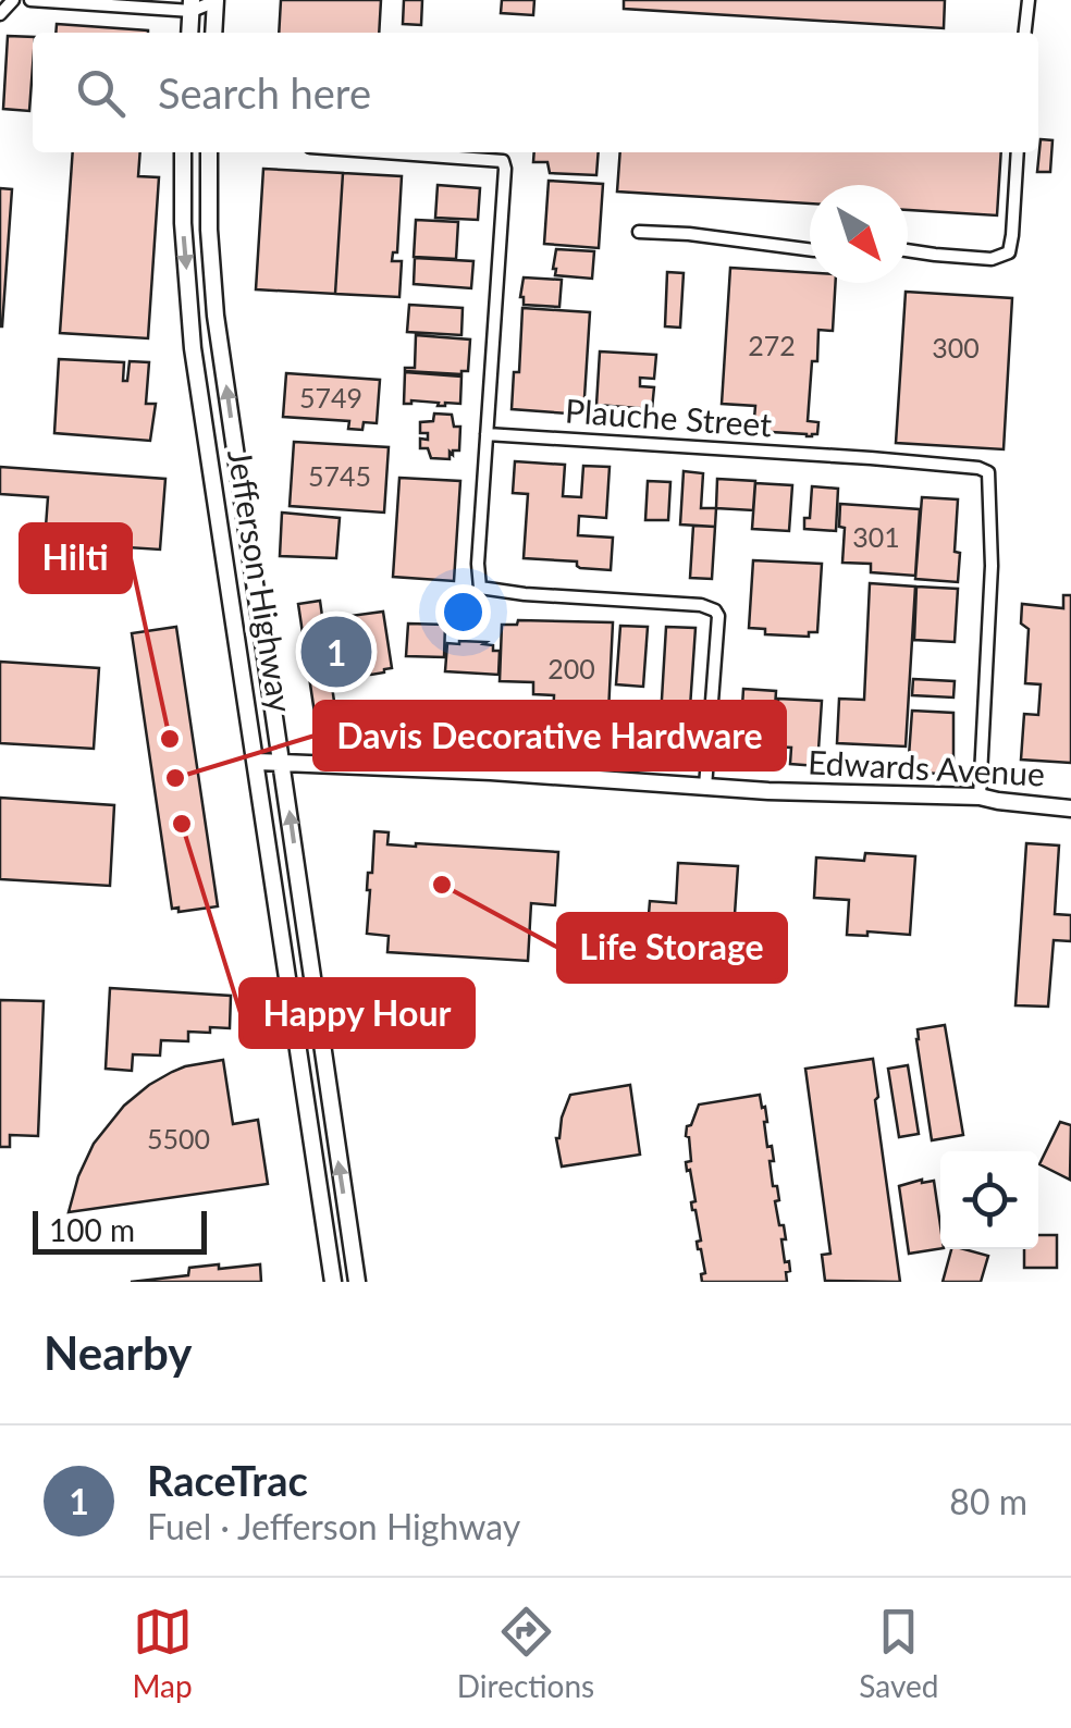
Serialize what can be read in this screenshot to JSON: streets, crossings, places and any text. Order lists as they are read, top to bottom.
{
  "streets": {
    "main road": ["Jefferson Highway", "Edwards Avenue"],
    "street": ["Plauche Street"]
  },
  "crossings": [
    ["Plauche Street", "Edwards Avenue"],
    ["Jefferson Highway", "Edwards Avenue"]
  ],
  "places": [
    "Hilti",
    "Davis Decorative Hardware",
    "Happy Hour",
    "Life Storage"
  ],
  "house_numbers": [
    "272",
    "300",
    "5749",
    "5745",
    "301",
    "200",
    "5500"
  ],
  "scale_bar": "100 m",
  "north": "bottom right",
  "page": {
    "search": "Search here",
    "pins": "1",
    "scale": "100 m",
    "heading": "Nearby",
    "list": [
      {
        "mark": "1",
        "name": "RaceTrac",
        "note": "Fuel · Jefferson Highway",
        "value": "80 m"
      }
    ],
    "nav": ["Map", "Directions", "Saved"]
  }
}
